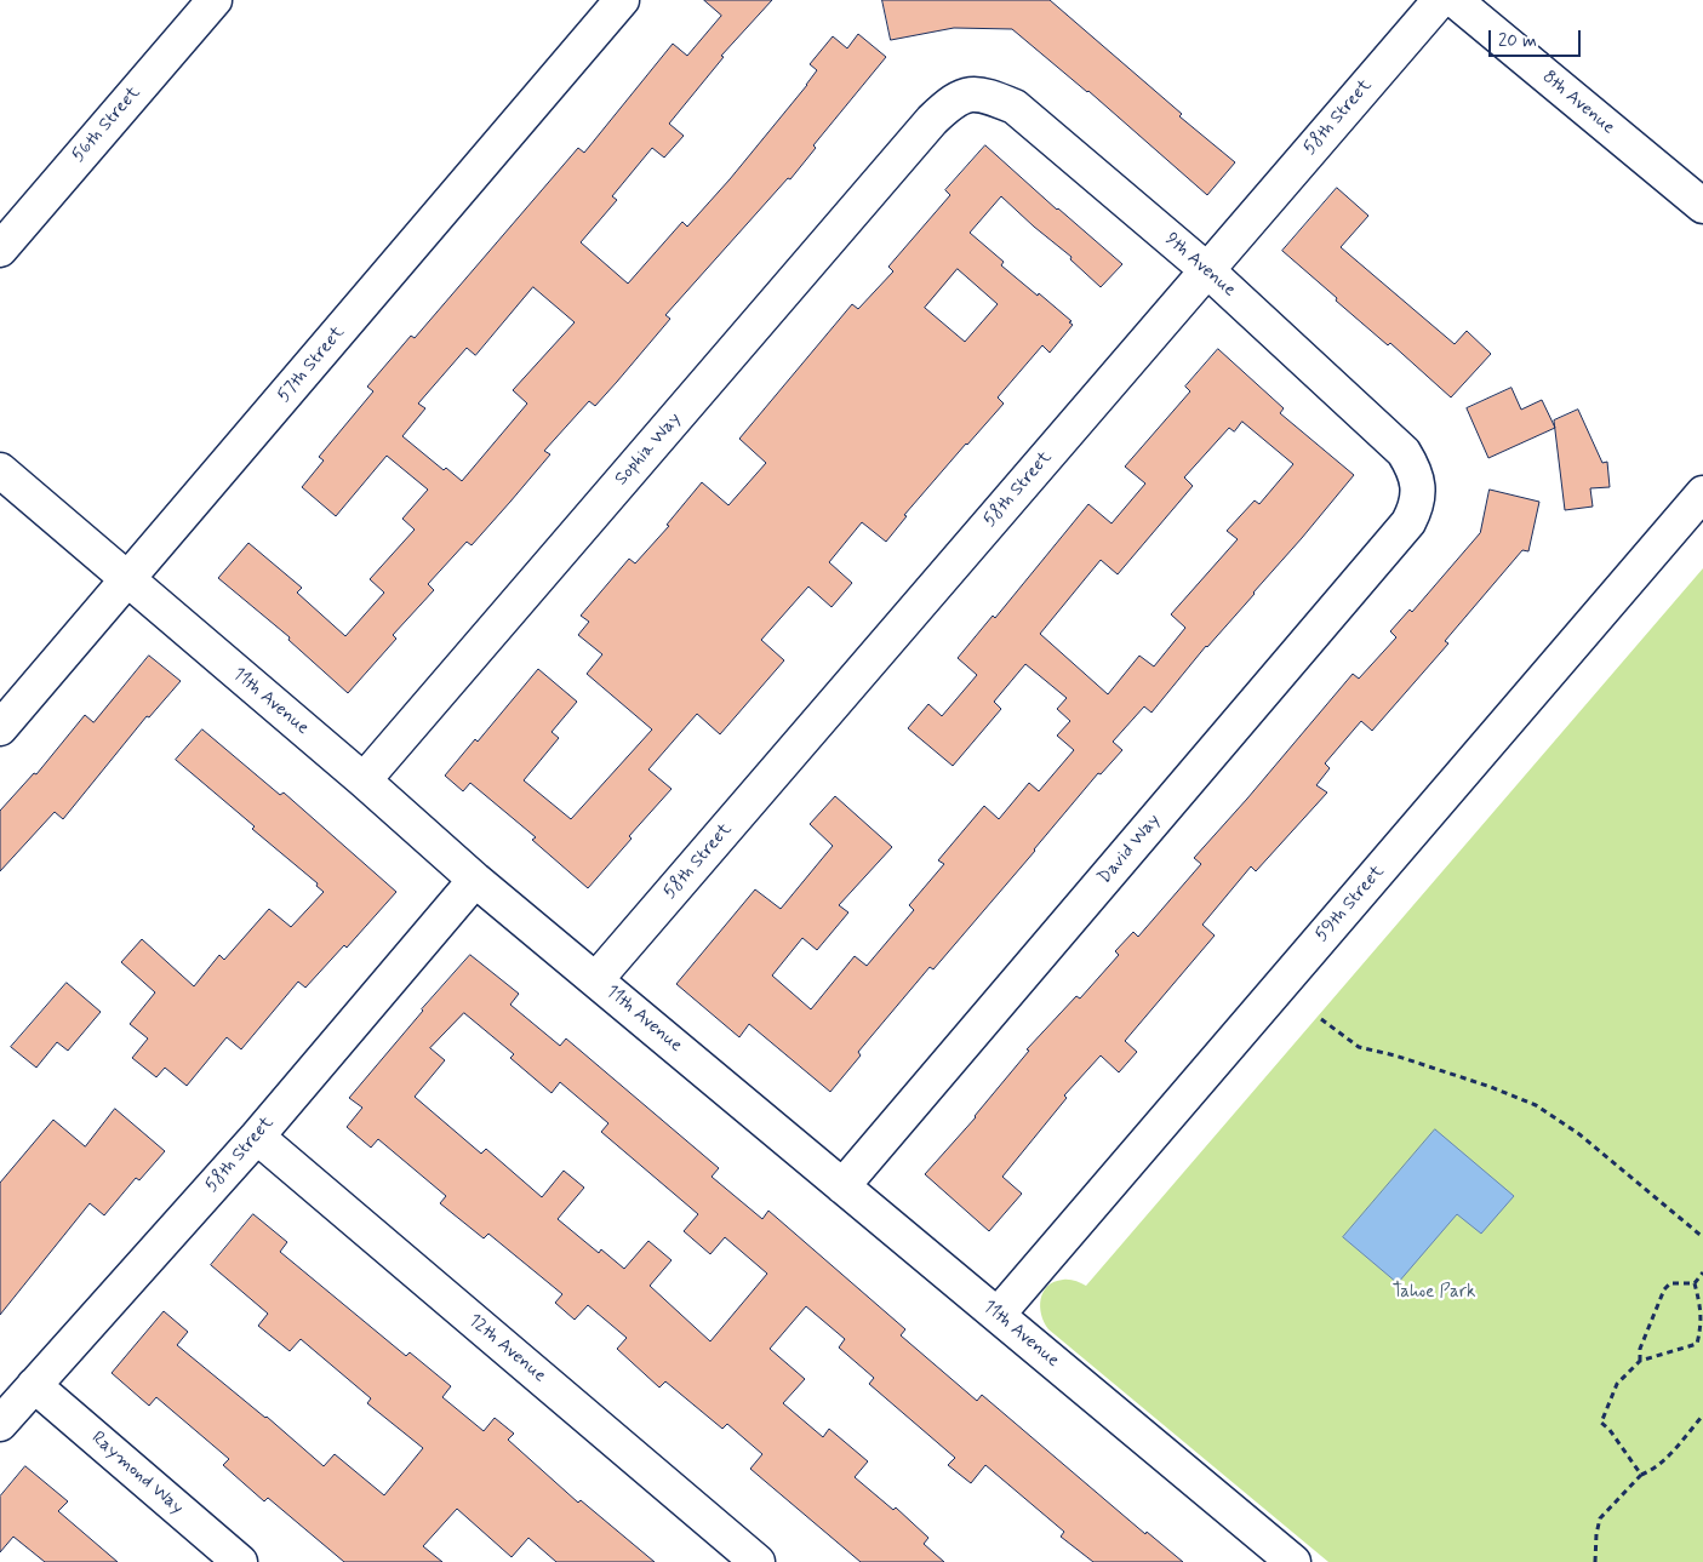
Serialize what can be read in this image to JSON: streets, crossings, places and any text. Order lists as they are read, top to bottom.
{
  "streets": {
    "street": [
      "8th Avenue",
      "58th Street",
      "56th Street",
      "9th Avenue",
      "57th Street",
      "Sophia Way",
      "11th Avenue",
      "David Way",
      "59th Street",
      "12th Avenue",
      "Raymond Way"
    ]
  },
  "crossings": [
    ["58th Street", "9th Avenue"],
    ["58th Street", "11th Avenue"],
    ["58th Street", "12th Avenue"],
    ["58th Street", "Raymond Way"],
    ["9th Avenue", "Sophia Way"],
    ["9th Avenue", "David Way"],
    ["57th Street", "11th Avenue"],
    ["Sophia Way", "11th Avenue"],
    ["11th Avenue", "David Way"],
    ["11th Avenue", "59th Street"]
  ],
  "parks": ["Tahoe Park"],
  "scale_bar": "20 m"
}
